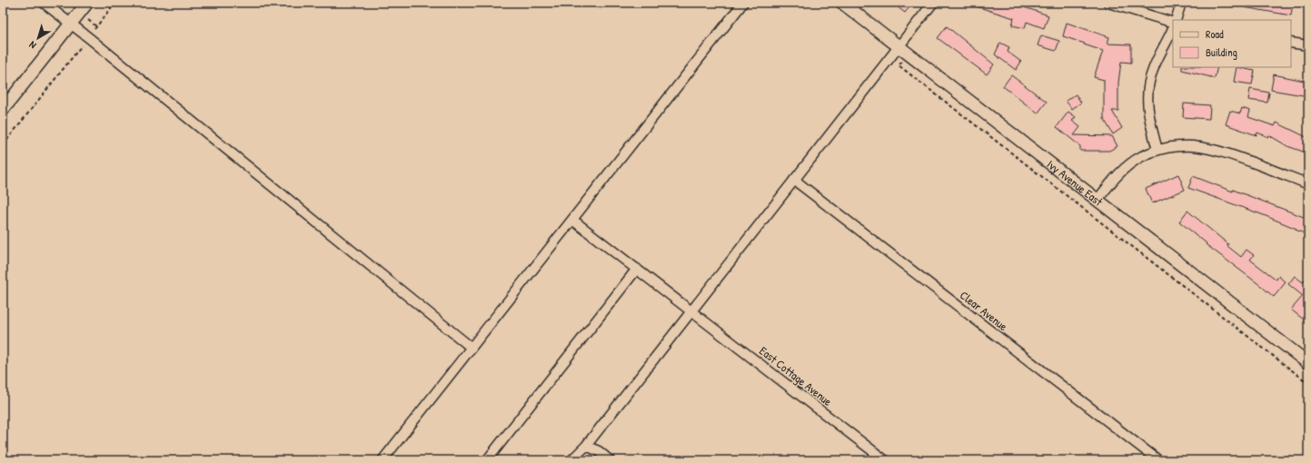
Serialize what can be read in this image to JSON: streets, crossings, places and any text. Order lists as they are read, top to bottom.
{
  "streets": {
    "street": ["Ivy Avenue East", "Clear Avenue", "East Cottage Avenue"]
  },
  "legend": ["Road", "Building"],
  "north": "bottom left"
}
